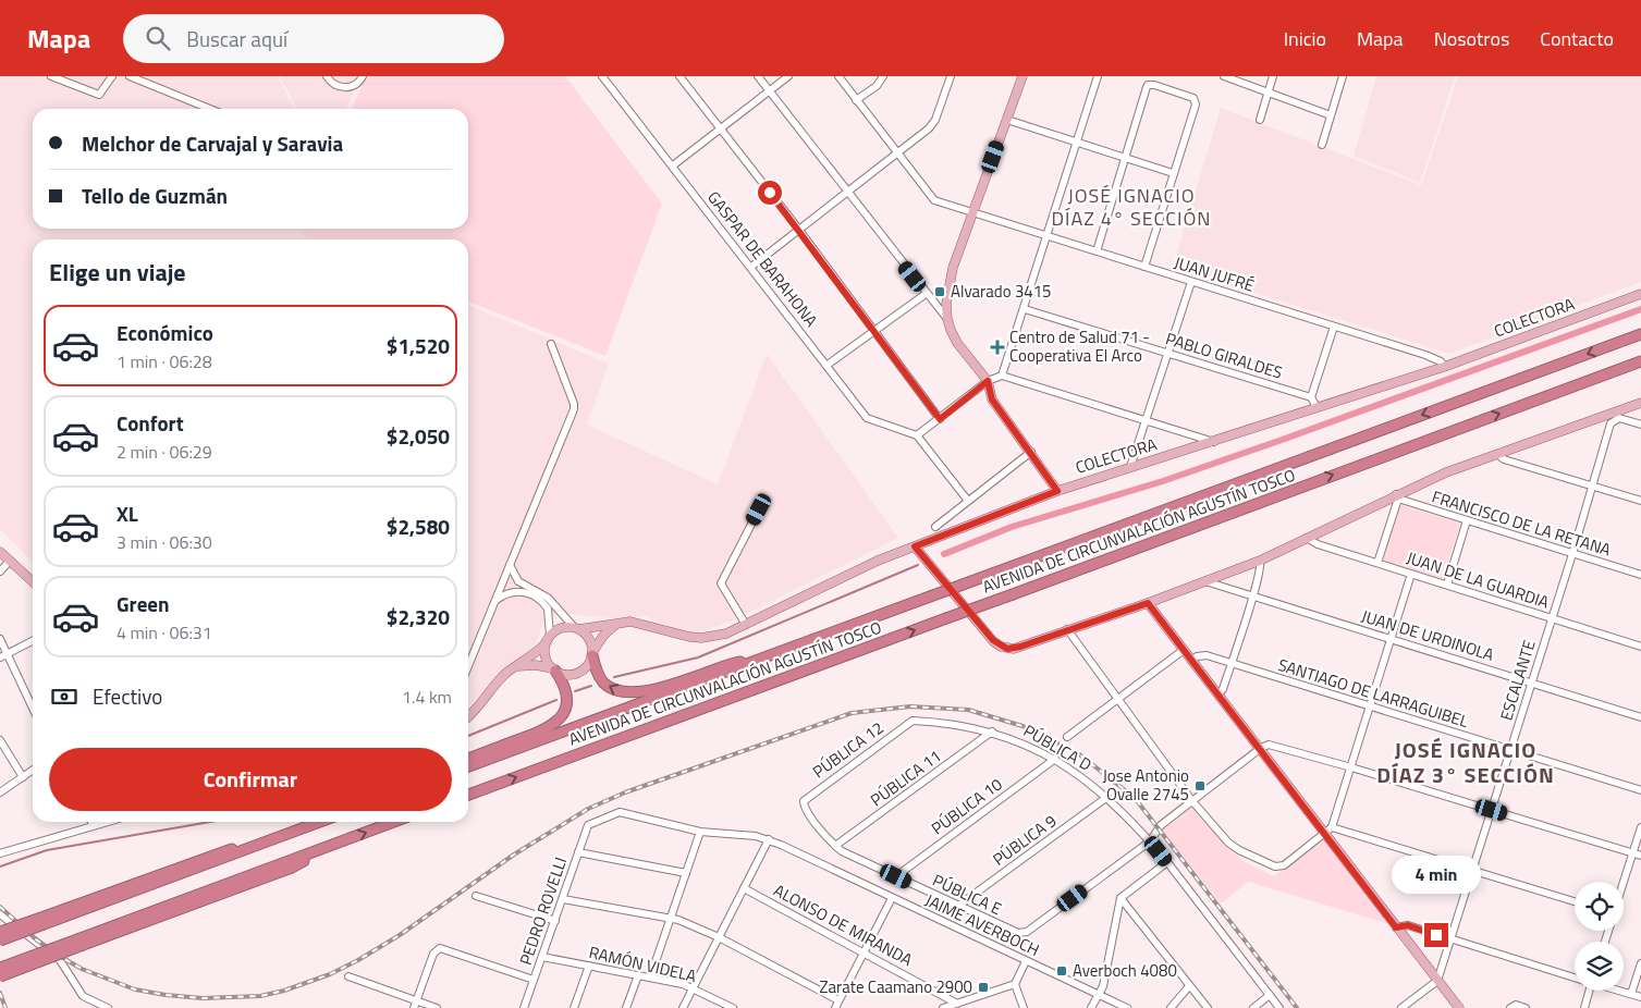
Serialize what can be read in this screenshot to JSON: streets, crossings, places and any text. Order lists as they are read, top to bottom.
{
  "streets": {
    "highway": ["AVENIDA DE CIRCUNVALACIÓN AGUSTÍN TOSCO"],
    "main road": ["COLECTORA"],
    "street": [
      "GASPAR DE BARAHONA",
      "JUAN JUFRÉ",
      "PABLO GIRALDES",
      "FRANCISCO DE LA RETANA",
      "JUAN DE LA GUARDIA",
      "JUAN DE URDINOLA",
      "ESCALANTE",
      "SANTIAGO DE LARRAGUIBEL",
      "PÚBLICA D",
      "PÚBLICA 12",
      "PÚBLICA 11",
      "PÚBLICA 10",
      "PÚBLICA 9",
      "PÚBLICA E",
      "PEDRO ROVELLI",
      "ALONSO DE MIRANDA",
      "JAIME AVERBOCH",
      "RAMÓN VIDELA"
    ]
  },
  "crossings": [
    ["JUAN JUFRÉ", "COLECTORA"],
    ["FRANCISCO DE LA RETANA", "ESCALANTE"],
    ["JUAN DE LA GUARDIA", "ESCALANTE"],
    ["JUAN DE URDINOLA", "ESCALANTE"],
    ["ESCALANTE", "SANTIAGO DE LARRAGUIBEL"],
    ["PÚBLICA D", "PÚBLICA 12"],
    ["PÚBLICA D", "PÚBLICA 11"],
    ["PÚBLICA D", "PÚBLICA 10"],
    ["PÚBLICA D", "PÚBLICA 9"],
    ["PÚBLICA D", "PÚBLICA E"],
    ["PÚBLICA 12", "PÚBLICA E"],
    ["PÚBLICA 11", "PÚBLICA E"],
    ["PÚBLICA 10", "PÚBLICA E"],
    ["PÚBLICA 9", "PÚBLICA E"],
    ["PEDRO ROVELLI", "JAIME AVERBOCH"],
    ["PEDRO ROVELLI", "RAMÓN VIDELA"]
  ],
  "districts": ["JOSÉ IGNACIO DÍAZ 4° SECCIÓN", "JOSÉ IGNACIO DÍAZ 3° SECCIÓN"],
  "places": {
    "transit": [
      "Alvarado 3415",
      "Jose Antonio Ovalle 2745",
      "Averboch 4080",
      "Zarate Caamano 2900"
    ],
    "health": ["Centro de Salud 71 - Cooperativa El Arco"]
  },
  "page": {
    "header": "Mapa",
    "search": "Buscar aquí",
    "nav": [
      "Inicio",
      "Mapa",
      "Nosotros",
      "Contacto"
    ],
    "banner": ["Melchor de Carvajal y Saravia", "Tello de Guzmán"],
    "heading": "Elige un viaje",
    "list": [
      {
        "name": "Económico",
        "note": "1 min · 06:28",
        "value": "$1,520"
      },
      {
        "name": "Confort",
        "note": "2 min · 06:29",
        "value": "$2,050"
      },
      {
        "name": "XL",
        "note": "3 min · 06:30",
        "value": "$2,580"
      },
      {
        "name": "Green",
        "note": "4 min · 06:31",
        "value": "$2,320"
      }
    ],
    "pay": ["Efectivo", "1.4 km"],
    "buttons": "Confirmar",
    "bubble": "4 min"
  }
}
